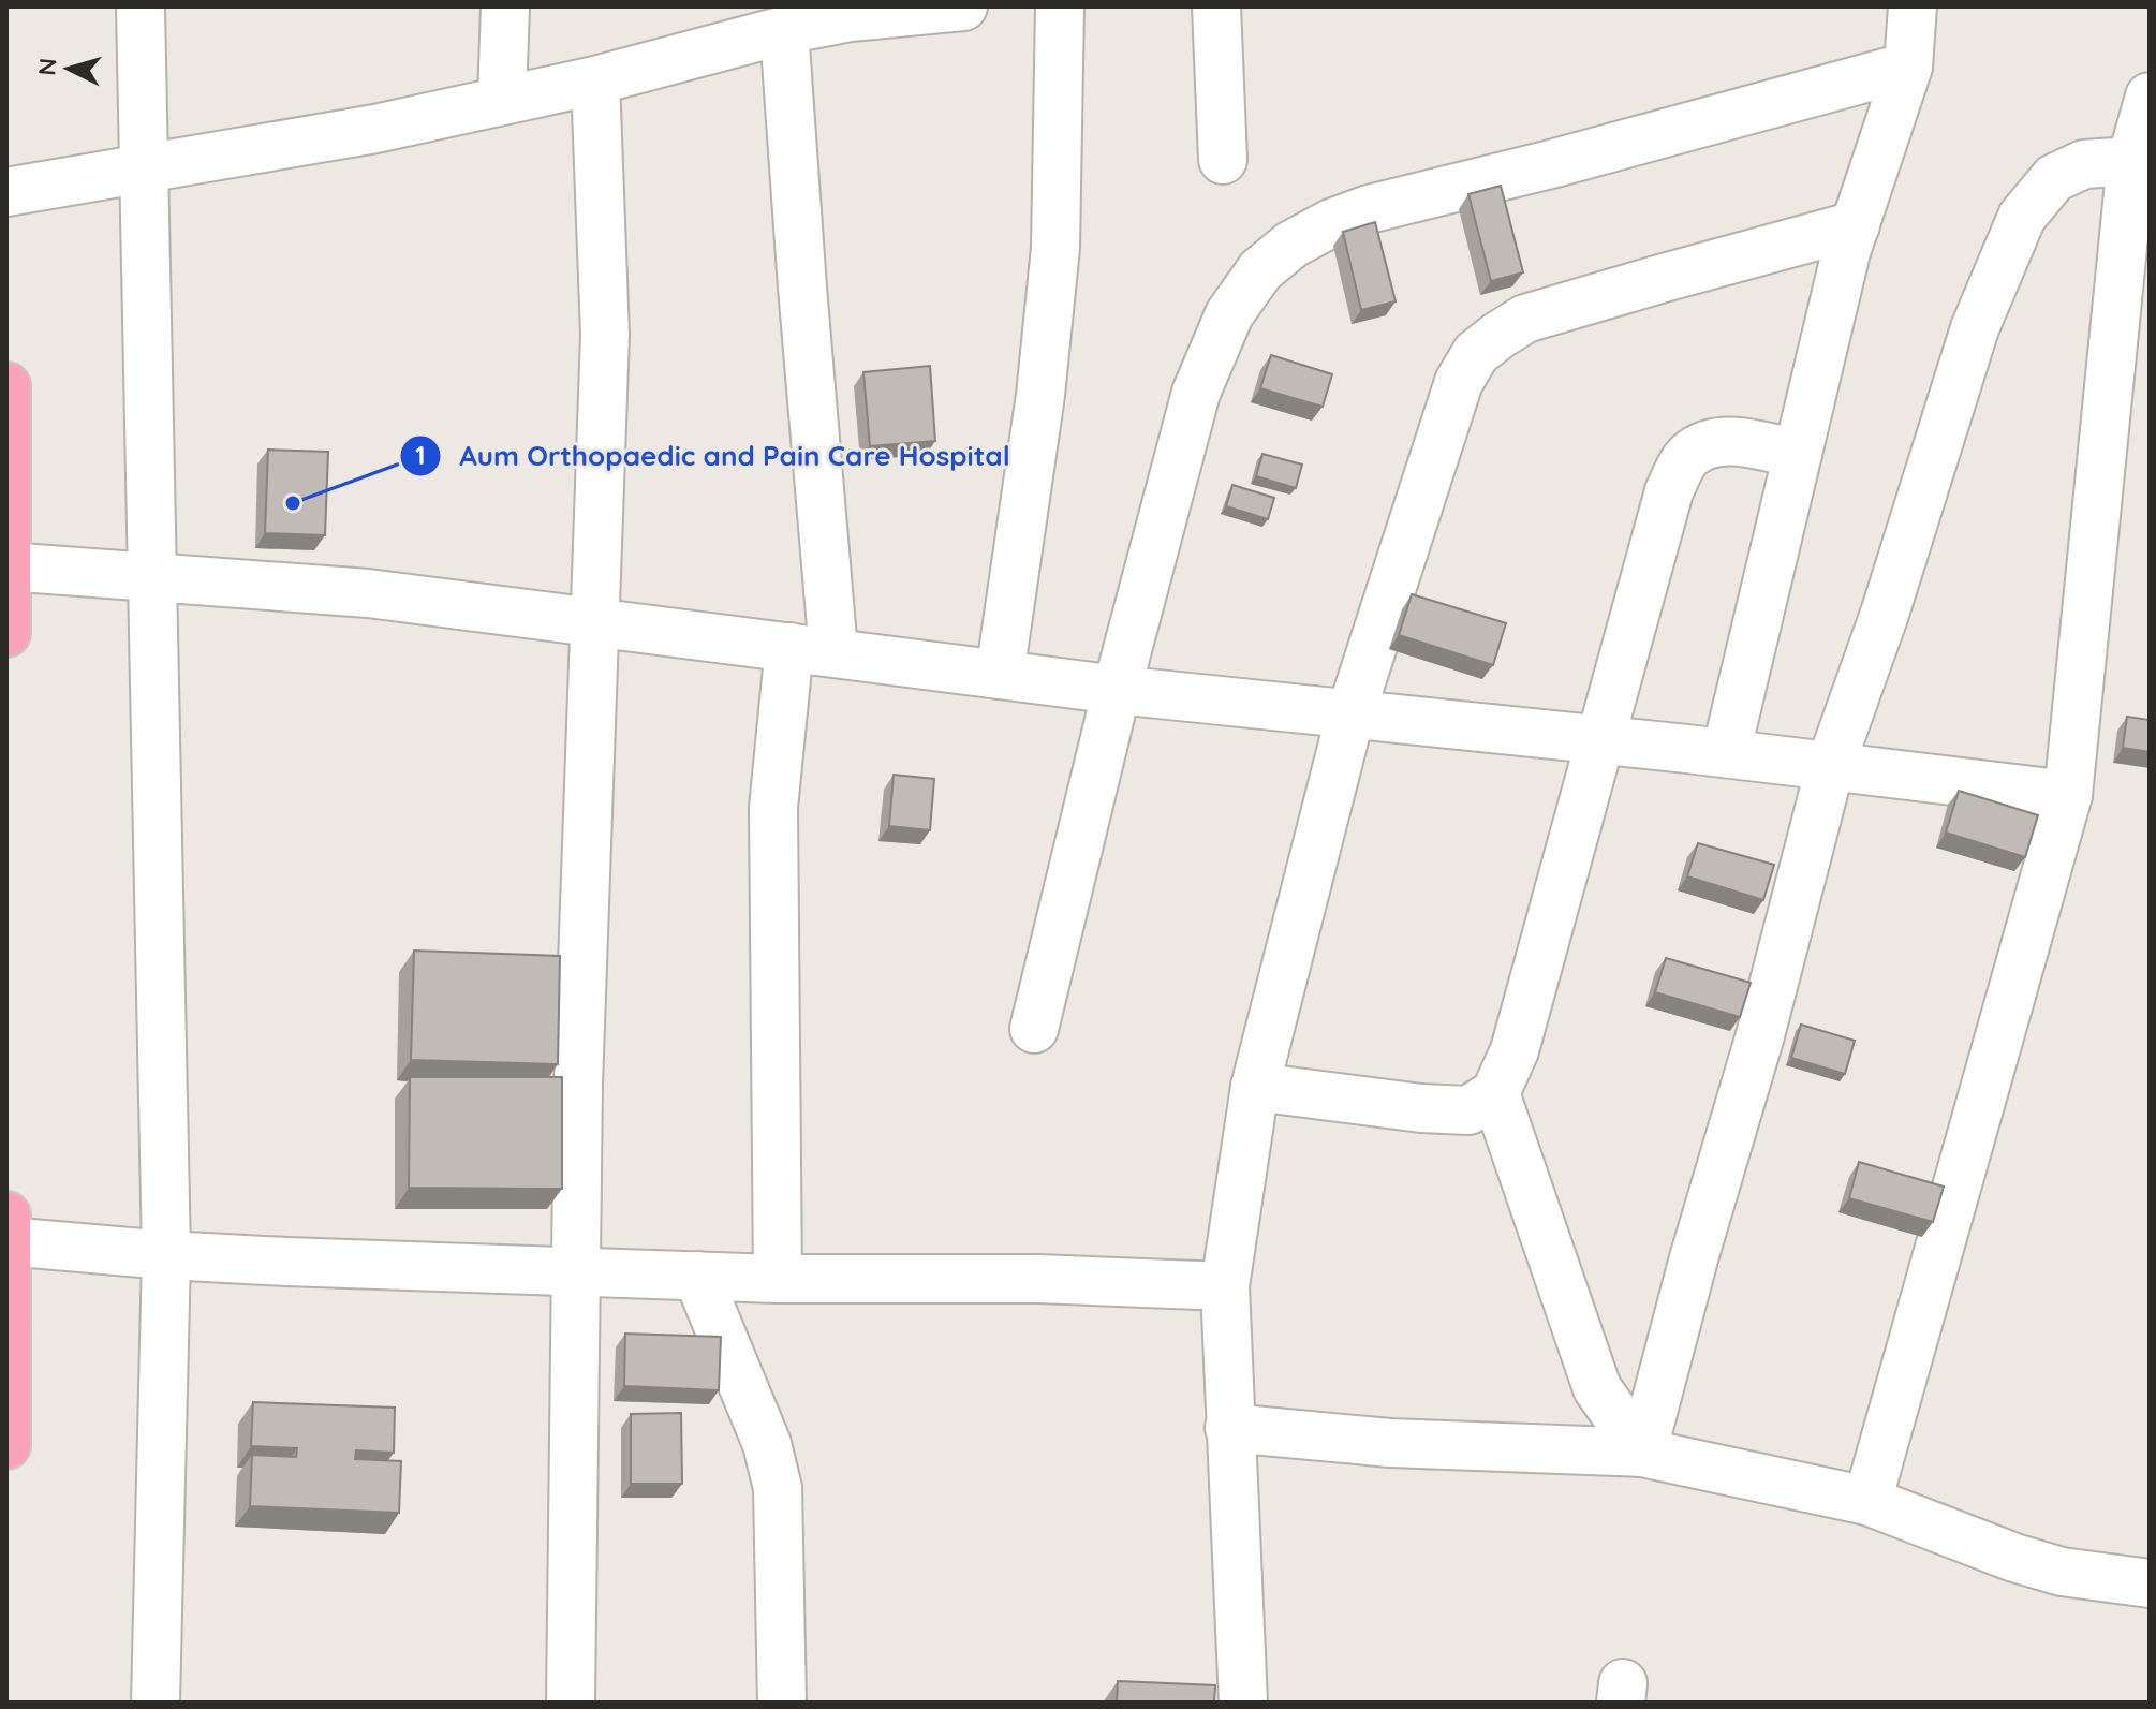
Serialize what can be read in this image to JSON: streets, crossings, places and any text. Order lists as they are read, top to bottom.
{
  "places": ["Aum Orthopaedic and Pain Care Hospital"],
  "north": "left"
}
